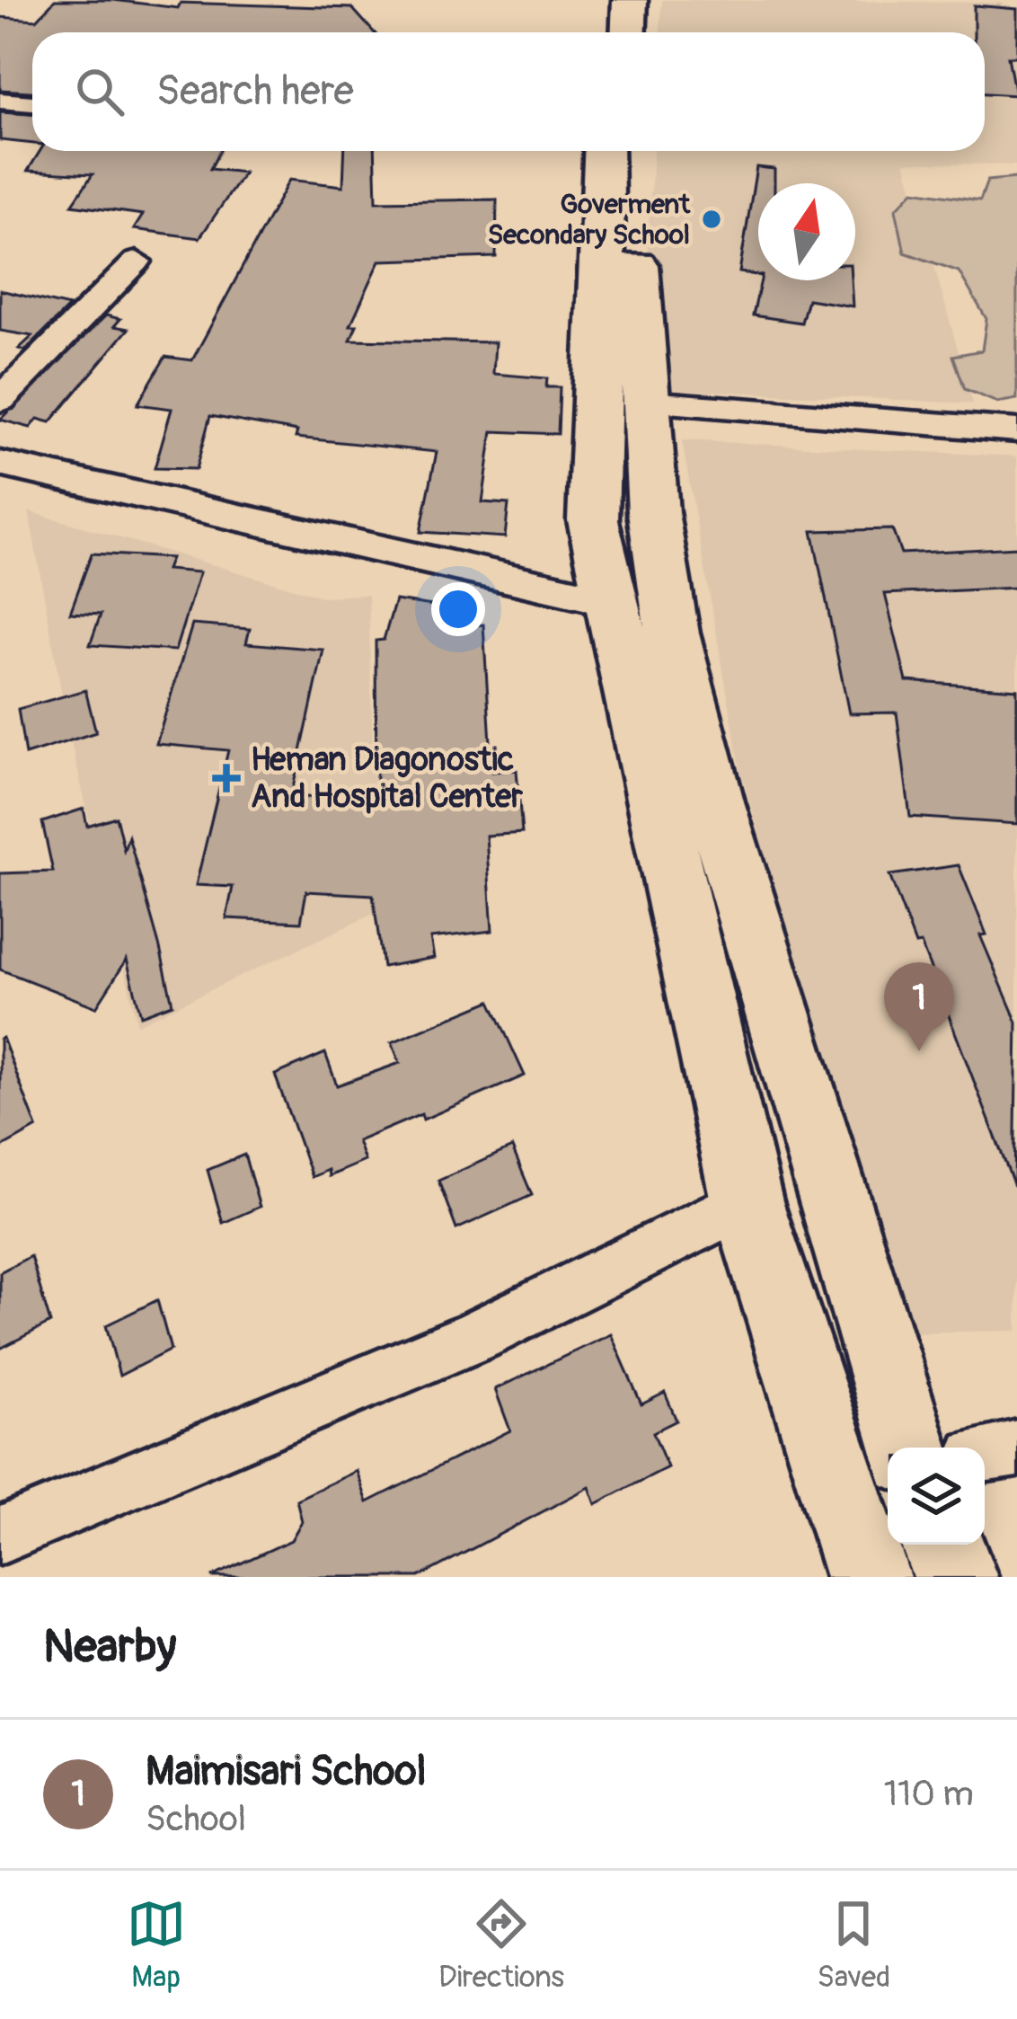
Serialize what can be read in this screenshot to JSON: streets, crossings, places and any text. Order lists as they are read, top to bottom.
{
  "places": {
    "other": ["Goverment Secondary School"],
    "health": ["Heman Diagonostic And Hospital Center"]
  },
  "north": "top",
  "page": {
    "search": "Search here",
    "pins": "1",
    "heading": "Nearby",
    "list": [
      {
        "mark": "1",
        "name": "Maimisari School",
        "note": "School",
        "value": "110 m"
      }
    ],
    "nav": ["Map", "Directions", "Saved"]
  }
}
